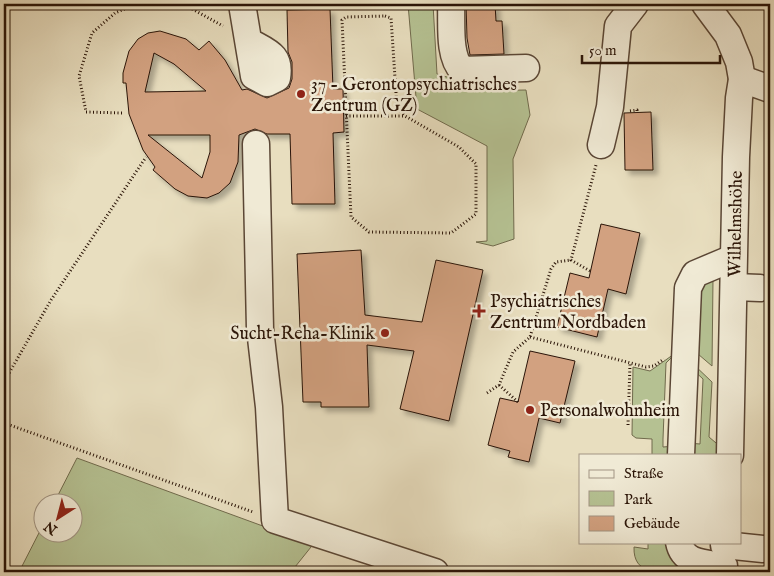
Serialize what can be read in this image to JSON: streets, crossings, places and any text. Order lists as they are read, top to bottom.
{
  "streets": {
    "street": ["Wilhelmshöhe"]
  },
  "places": {
    "other": ["37 - Gerontopsychiatrisches Zentrum (GZ)", "Sucht-Reha-Klinik", "Personalwohnheim"],
    "health": ["Psychiatrisches Zentrum Nordbaden"]
  },
  "legend": ["Straße", "Park", "Gebäude"],
  "scale_bar": "50 m",
  "north": "bottom left"
}
